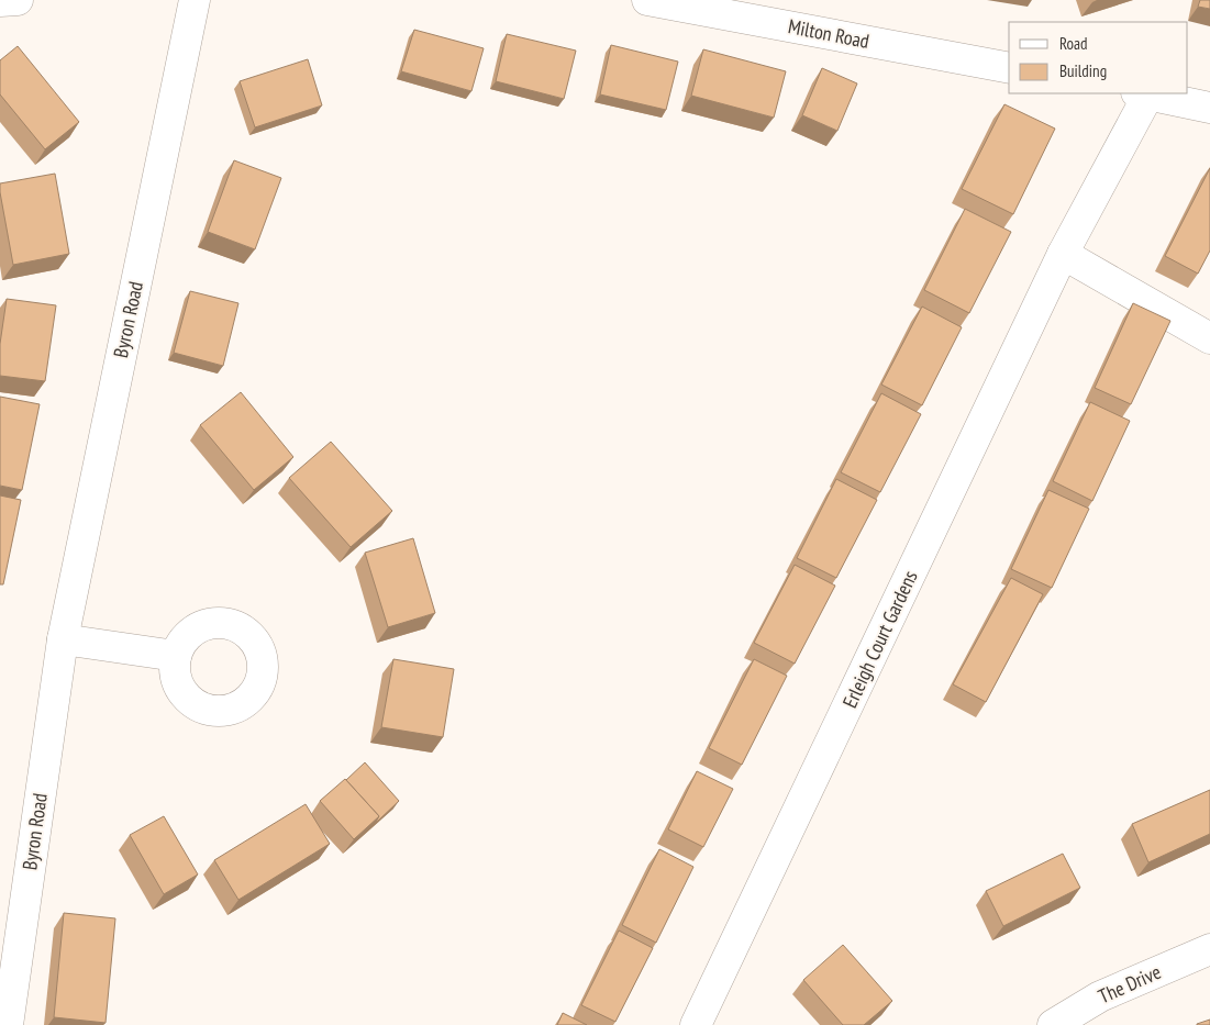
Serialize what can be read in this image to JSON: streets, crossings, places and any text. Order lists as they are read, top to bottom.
{
  "streets": {
    "street": [
      "Milton Road",
      "Byron Road",
      "Erleigh Court Gardens",
      "The Drive"
    ]
  },
  "legend": ["Road", "Building"]
}
